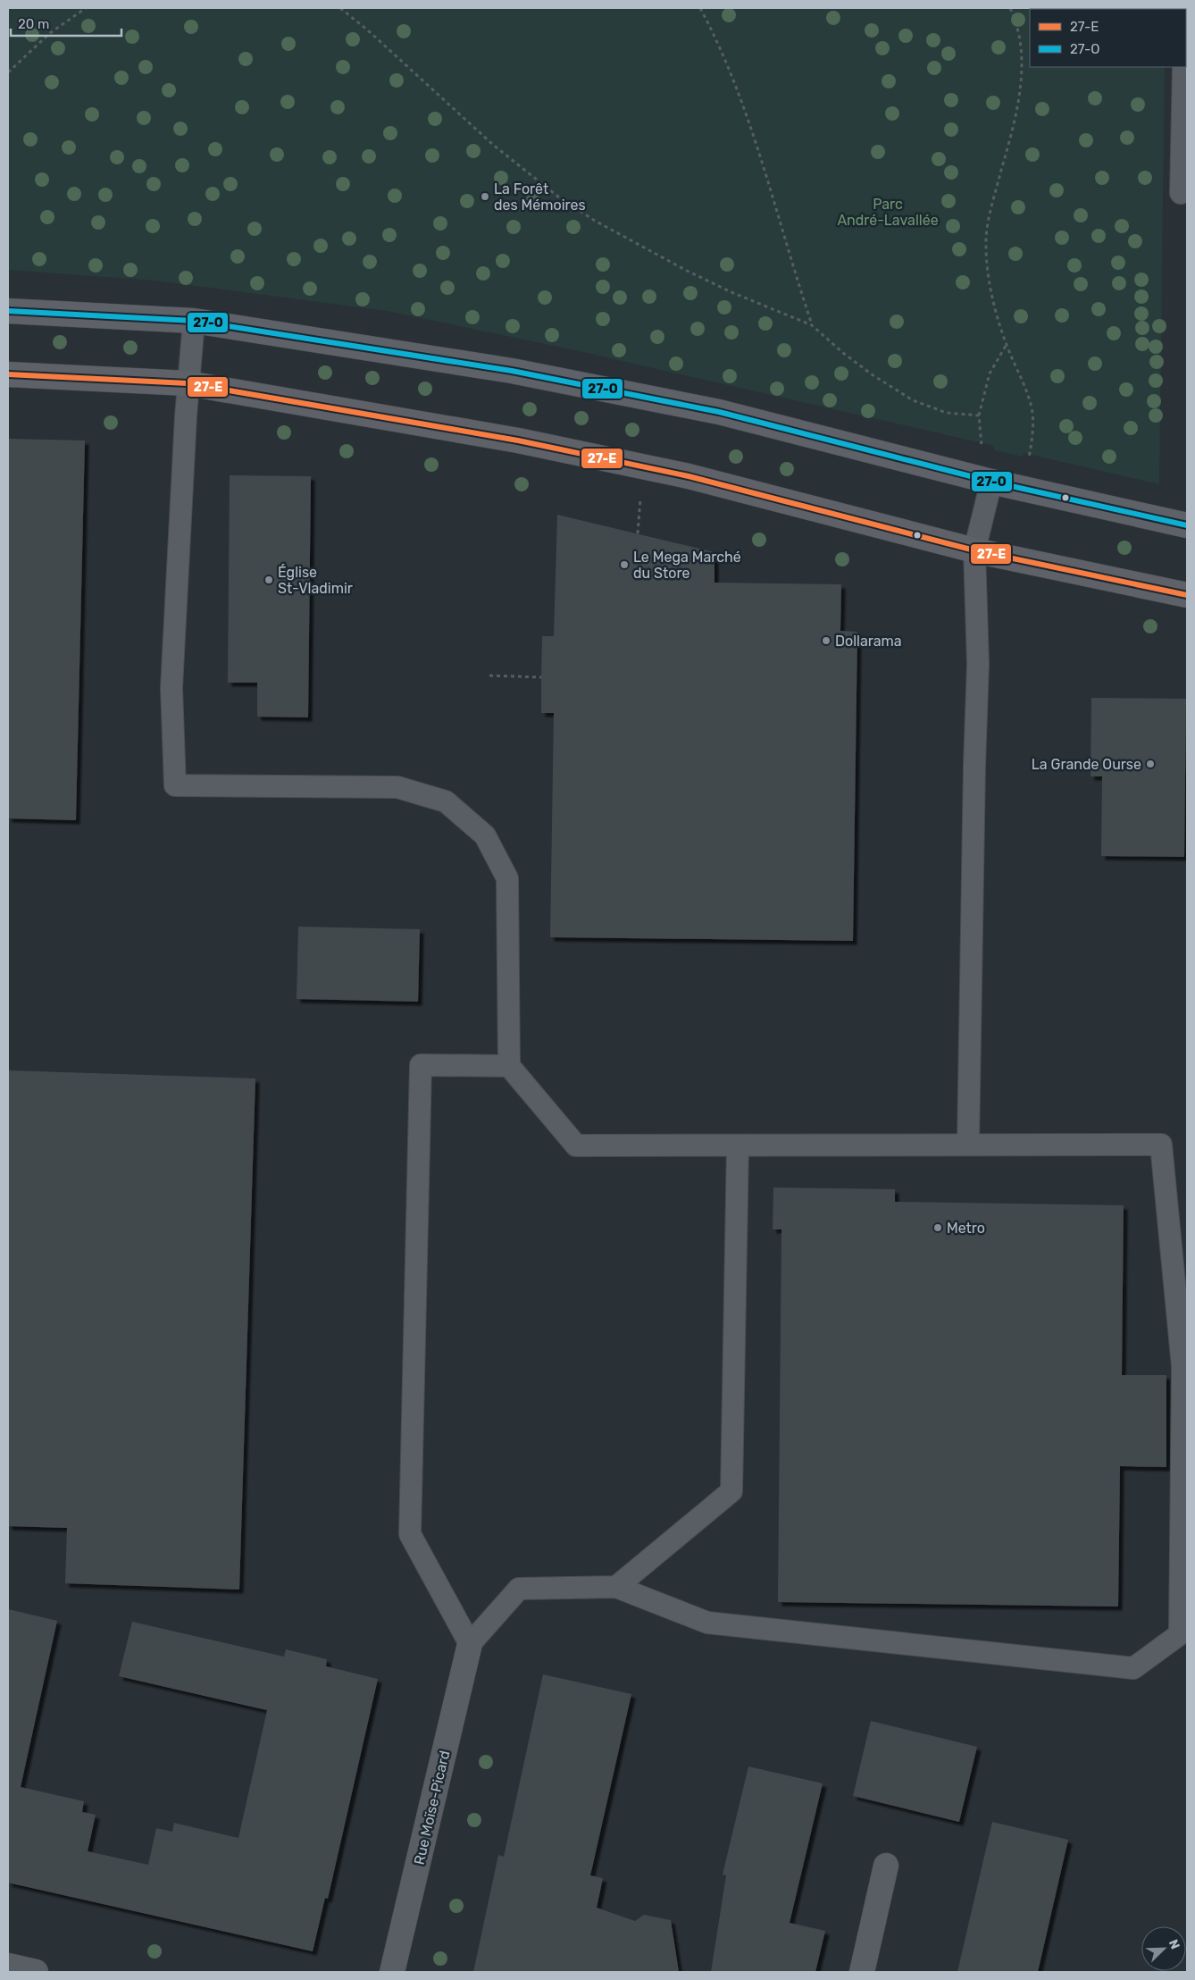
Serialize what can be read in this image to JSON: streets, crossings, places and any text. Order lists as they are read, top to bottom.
{
  "streets": {
    "street": ["Rue Moïse-Picard"]
  },
  "parks": ["Parc André-Lavallée"],
  "places": [
    "La Forêt des Mémoires",
    "Le Mega Marché du Store",
    "Église St-Vladimir",
    "Dollarama",
    "La Grande Ourse",
    "Metro"
  ],
  "lines": ["transit line 27-O", "transit line 27-E"],
  "legend": ["27-E", "27-O"],
  "scale_bar": "20 m",
  "north": "top right"
}
